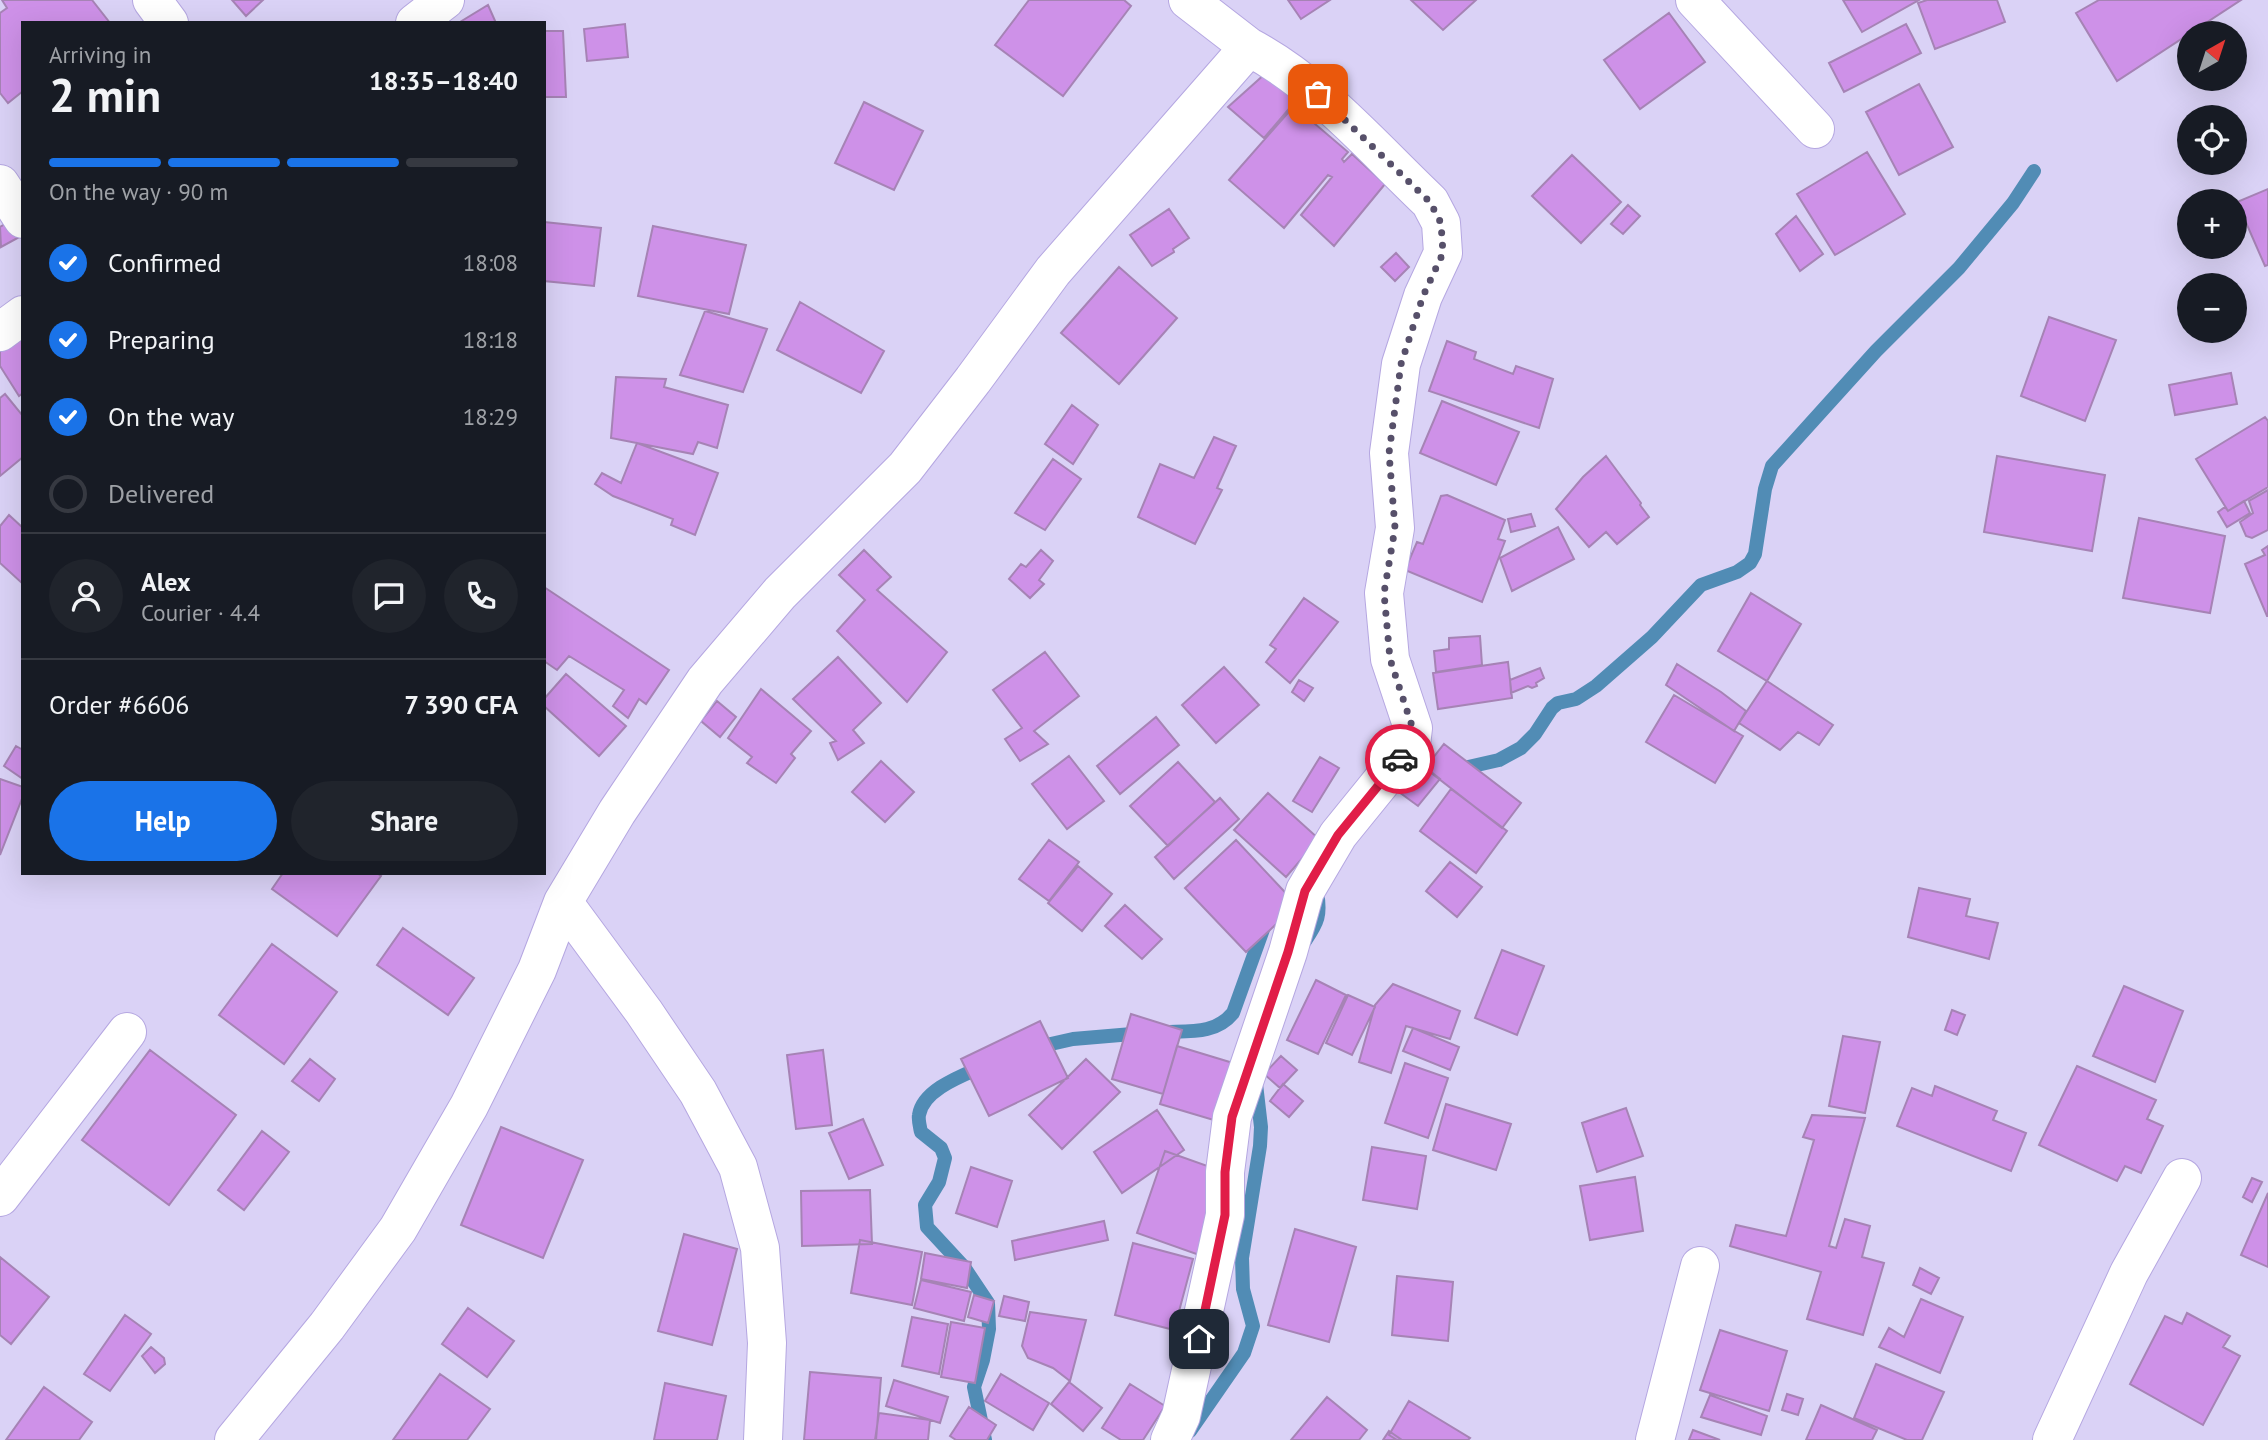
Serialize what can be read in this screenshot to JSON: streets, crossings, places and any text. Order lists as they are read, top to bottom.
{
  "north": "top right",
  "page": {
    "map_buttons": ["+", "−"],
    "heading": ["2 min", "Arriving in", "18:35–18:40"],
    "panel": [
      "Alex",
      "Courier · 4.4",
      "Order #6606",
      "7 390 CFA"
    ],
    "bar": "On the way · 90 m",
    "list": [
      ["Confirmed", "18:08"],
      ["Preparing", "18:18"],
      ["On the way", "18:29"],
      "Delivered"
    ],
    "buttons": ["Help", "Share"]
  }
}
